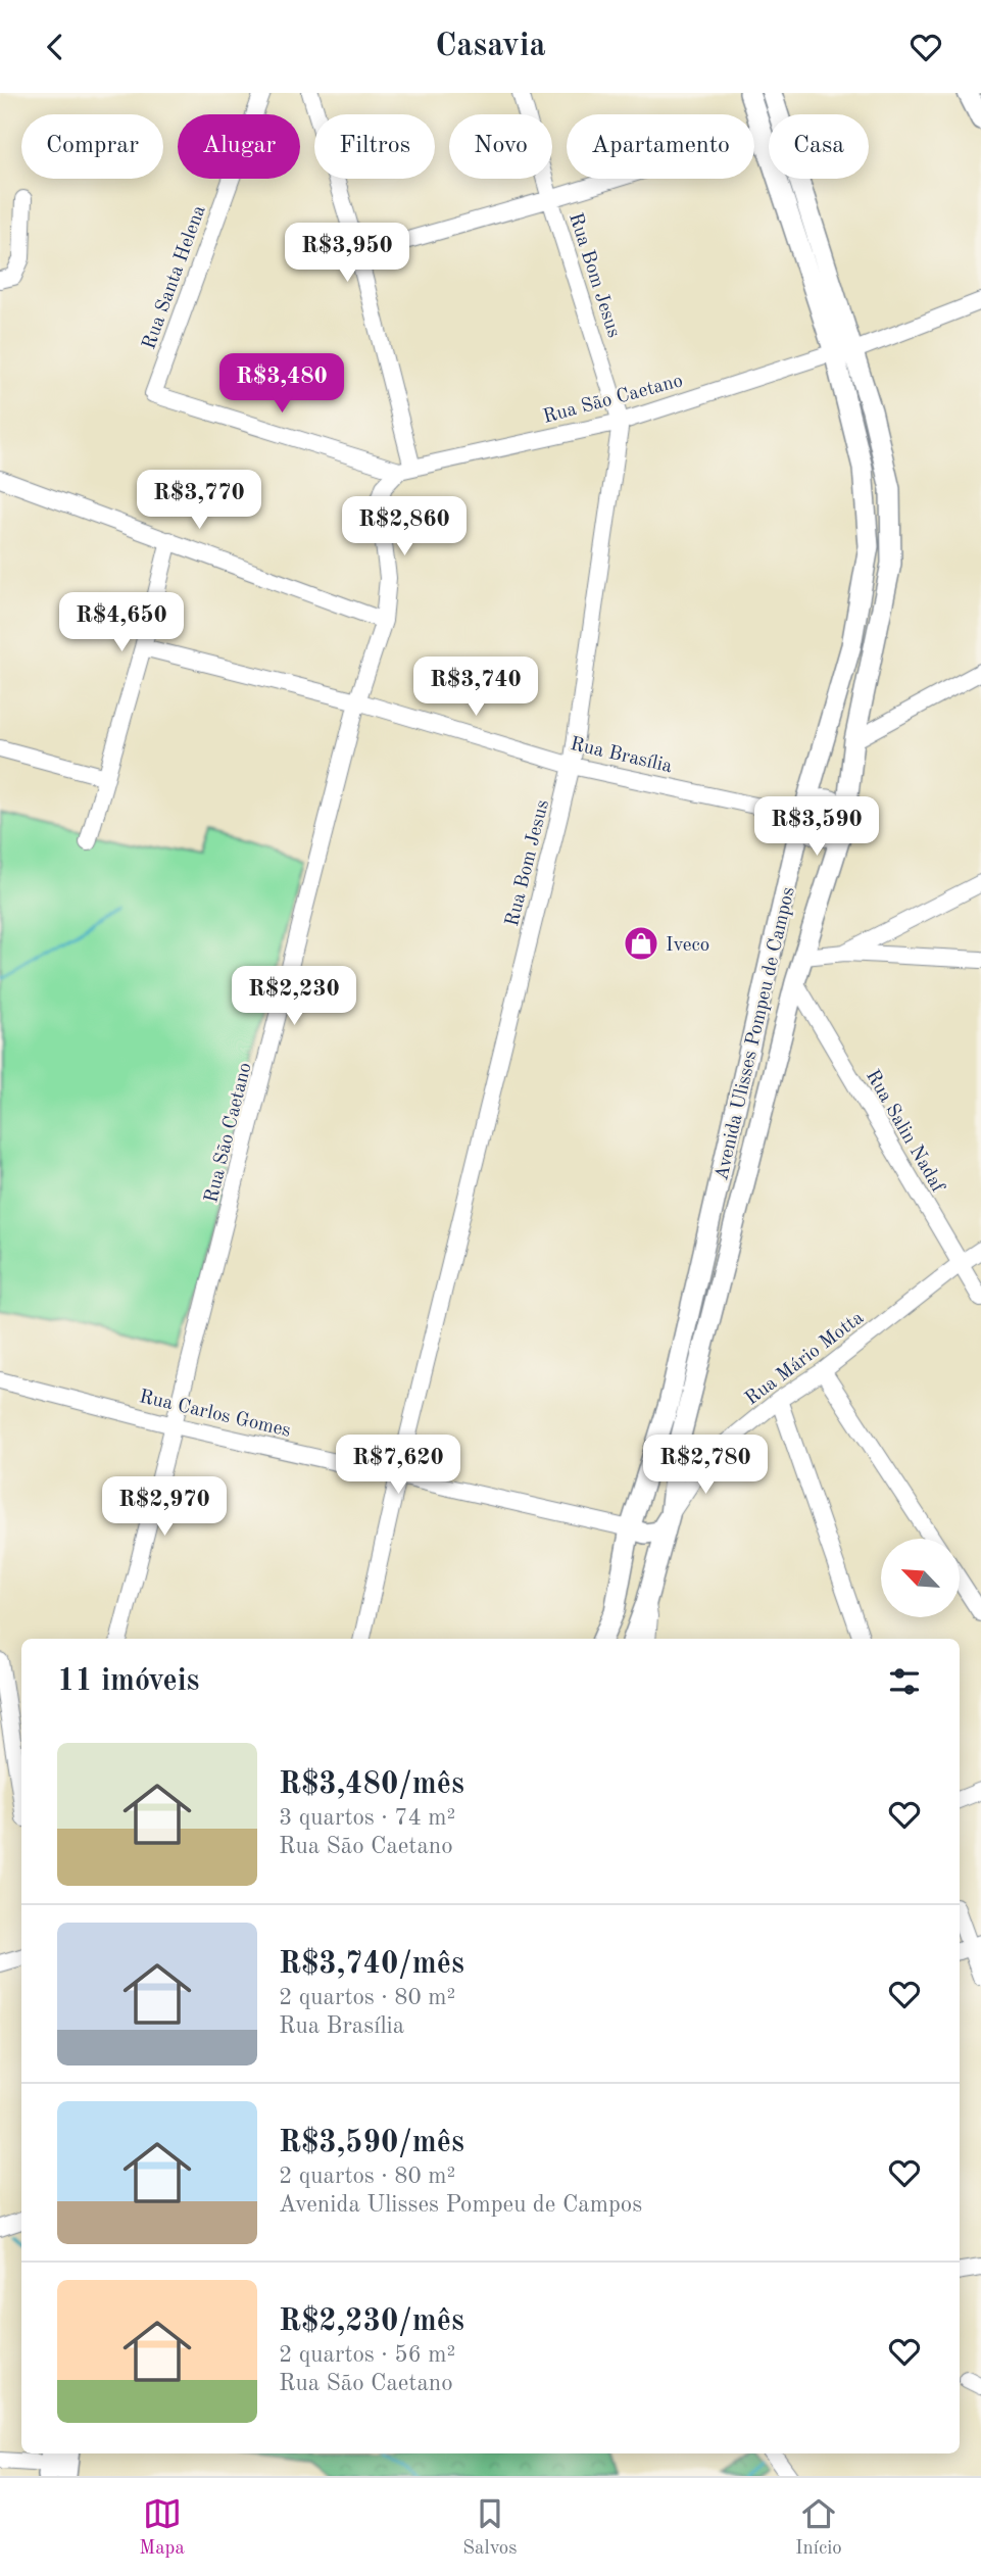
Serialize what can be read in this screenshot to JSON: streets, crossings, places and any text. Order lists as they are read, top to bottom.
{
  "streets": {
    "main road": ["Avenida Ulisses Pompeu de Campos"],
    "street": [
      "Rua Bom Jesus",
      "Rua Santa Helena",
      "Rua São Caetano",
      "Rua Brasília",
      "Rua Salin Nadaf",
      "Rua Mário Motta",
      "Rua Carlos Gomes"
    ]
  },
  "crossings": [
    ["Rua Bom Jesus", "Rua São Caetano"],
    ["Rua Bom Jesus", "Rua Brasília"],
    ["Rua Bom Jesus", "Rua Carlos Gomes"],
    ["Rua Santa Helena", "Rua São Caetano"],
    ["Rua São Caetano", "Rua Brasília"],
    ["Rua São Caetano", "Avenida Ulisses Pompeu de Campos"],
    ["Rua São Caetano", "Rua Carlos Gomes"],
    ["Rua Brasília", "Avenida Ulisses Pompeu de Campos"],
    ["Avenida Ulisses Pompeu de Campos", "Rua Salin Nadaf"],
    ["Avenida Ulisses Pompeu de Campos", "Rua Mário Motta"],
    ["Avenida Ulisses Pompeu de Campos", "Rua Carlos Gomes"],
    ["Rua Salin Nadaf", "Rua Mário Motta"]
  ],
  "places": {
    "shop": ["Iveco"]
  },
  "north": "top left",
  "page": {
    "header": "Casavia",
    "chip": [
      "Comprar",
      "Alugar",
      "Filtros",
      "Novo",
      "Apartamento",
      "Casa"
    ],
    "price": [
      "R$3,950",
      "R$3,480",
      "R$3,770",
      "R$2,860",
      "R$4,650",
      "R$3,740",
      "R$3,590",
      "R$2,230",
      "R$7,620",
      "R$2,780",
      "R$2,970"
    ],
    "heading": "11 imóveis",
    "list": [
      {
        "name": "R$3,480/mês",
        "note": "3 quartos · 74 m² · Rua São Caetano"
      },
      {
        "name": "R$3,740/mês",
        "note": "2 quartos · 80 m² · Rua Brasília"
      },
      {
        "name": "R$3,590/mês",
        "note": "2 quartos · 80 m² · Avenida Ulisses Pompeu de Campos"
      },
      {
        "name": "R$2,230/mês",
        "note": "2 quartos · 56 m² · Rua São Caetano"
      }
    ],
    "tabs": ["Mapa", "Salvos", "Início"]
  }
}
